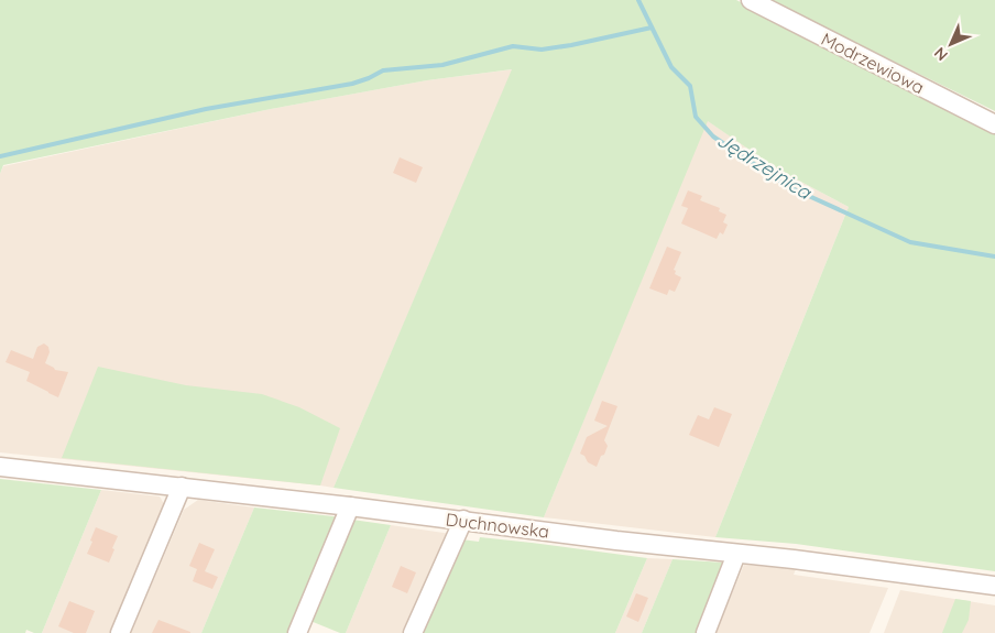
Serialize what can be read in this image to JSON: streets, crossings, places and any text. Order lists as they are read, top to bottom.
{
  "streets": {
    "street": ["Modrzewiowa", "Duchnowska"]
  },
  "water": ["Jędrzejnica"],
  "north": "bottom left"
}
